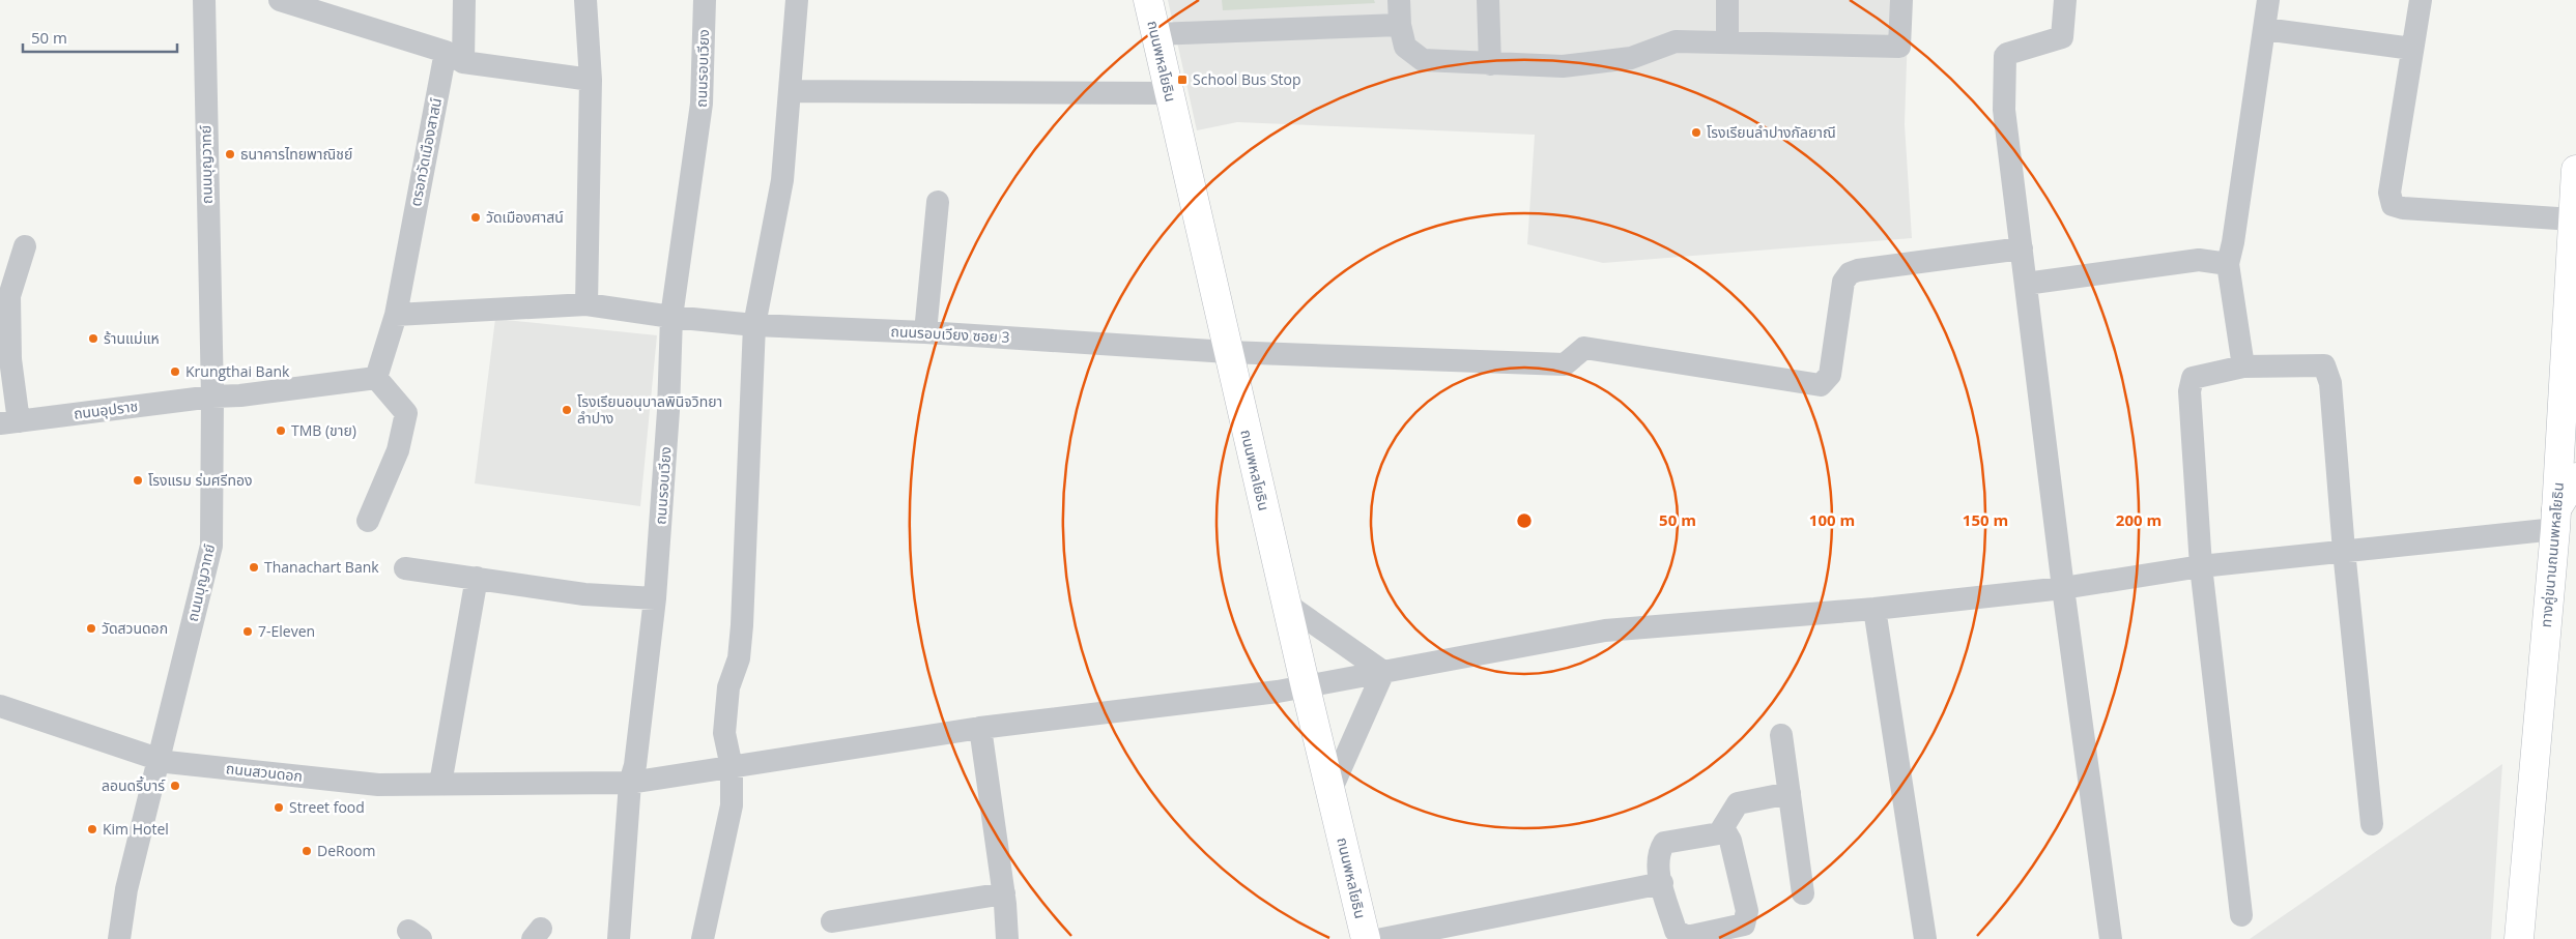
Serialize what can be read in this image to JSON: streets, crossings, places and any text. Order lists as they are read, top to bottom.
{
  "streets": {
    "main road": ["ถนนพหลโยธิน", "ทางคู่ขนานถนนพหลโยธิน"],
    "street": [
      "ถนนรอบเวียง",
      "ตรอกวัดเมืองสาสน์",
      "ถนนบุญวาทย์",
      "ถนนรอบเวียง ซอย 3",
      "ถนนอุปราช",
      "ถนนสวนดอก"
    ]
  },
  "crossings": [
    ["ถนนพหลโยธิน", "ถนนรอบเวียง ซอย 3"],
    ["ถนนพหลโยธิน", "ถนนสวนดอก"],
    ["ถนนรอบเวียง", "ถนนรอบเวียง ซอย 3"],
    ["ถนนรอบเวียง", "ถนนสวนดอก"],
    ["ตรอกวัดเมืองสาสน์", "ถนนรอบเวียง ซอย 3"],
    ["ถนนบุญวาทย์", "ถนนอุปราช"],
    ["ถนนบุญวาทย์", "ถนนสวนดอก"],
    ["ทางคู่ขนานถนนพหลโยธิน", "ถนนสวนดอก"]
  ],
  "places": {
    "transit": ["School Bus Stop"],
    "other": [
      "โรงเรียนลำปางกัลยาณี",
      "ธนาคารไทยพาณิชย์",
      "วัดเมืองศาสน์",
      "ร้านแม่แห",
      "Krungthai Bank",
      "โรงเรียนอนุบาลพินิจวิทยา ลำปาง",
      "TMB (ขาย)",
      "โรงแรม ร่มศรีทอง",
      "Thanachart Bank",
      "วัดสวนดอก",
      "7-Eleven",
      "ลอนดรี้บาร์",
      "Street food",
      "Kim Hotel",
      "DeRoom"
    ]
  },
  "scale_bar": "50 m",
  "rings": [
    "50 m",
    "100 m",
    "150 m",
    "200 m"
  ]
}
